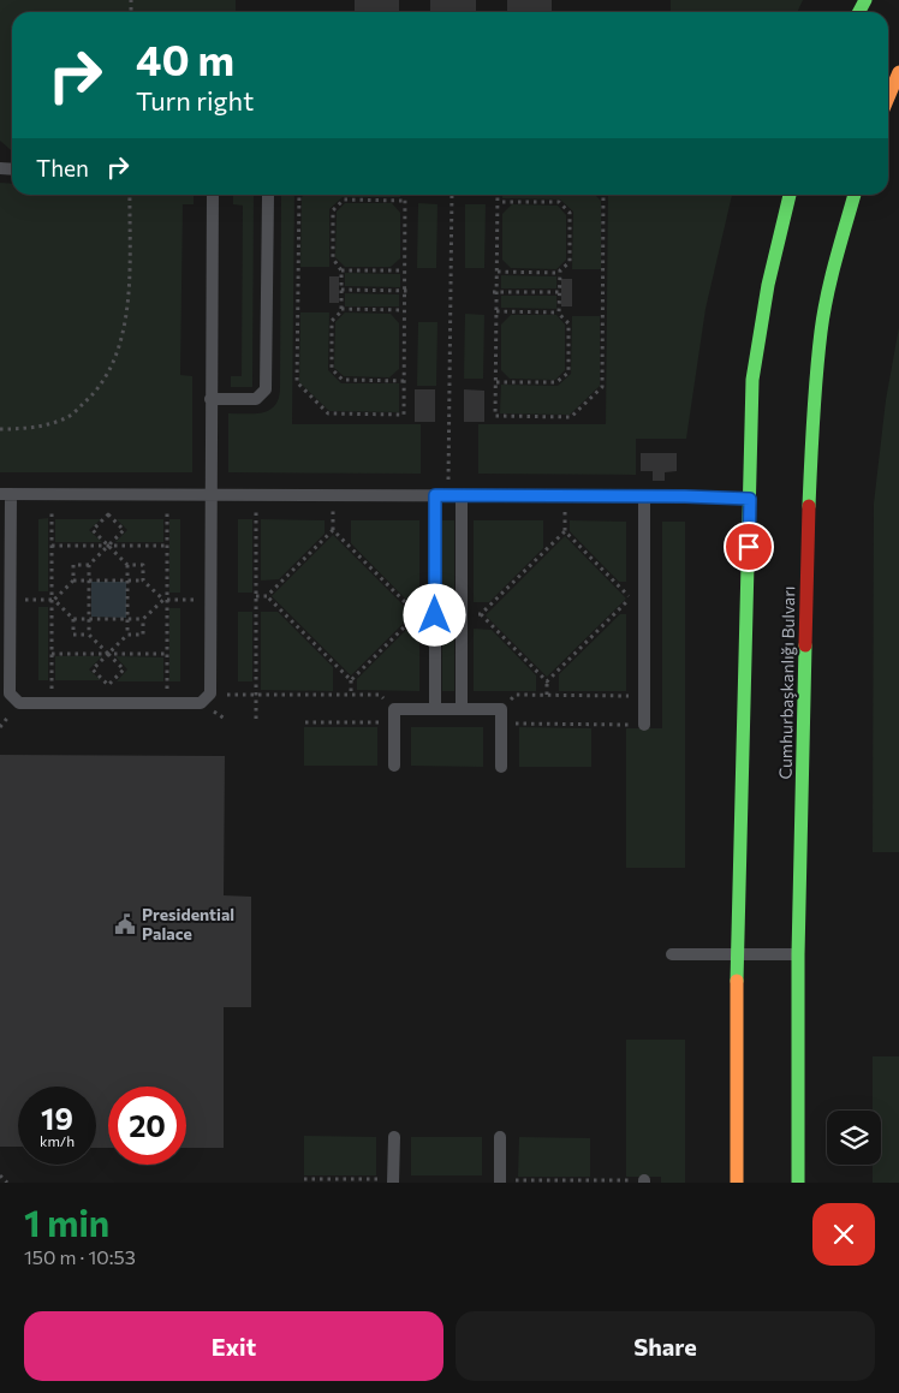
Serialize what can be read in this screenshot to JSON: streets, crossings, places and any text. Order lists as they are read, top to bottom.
{
  "streets": {
    "main road": ["Cumhurbaşkanlığı Bulvarı"]
  },
  "places": {
    "public building": ["Presidential Palace"]
  },
  "page": {
    "turn": ["40 m", "Turn right"],
    "then": "Then",
    "speed": "19 km/h",
    "limit": "20",
    "heading": ["1 min", "150 m · 10:53"],
    "buttons": ["Exit", "Share"]
  }
}
